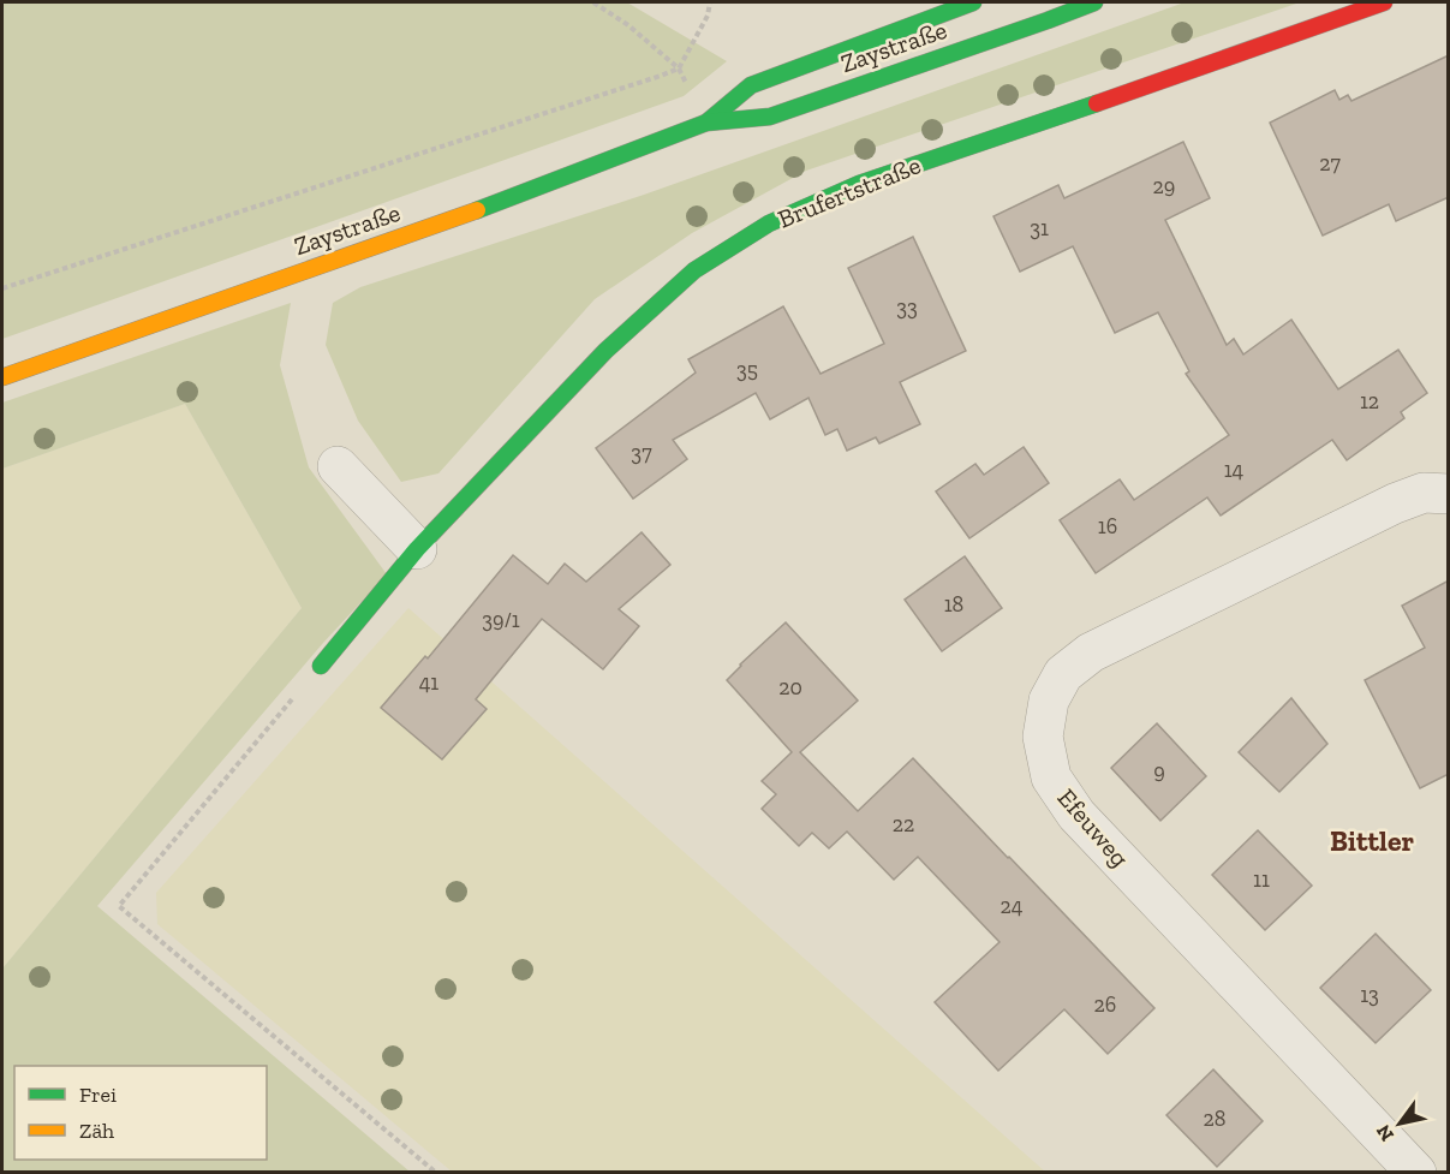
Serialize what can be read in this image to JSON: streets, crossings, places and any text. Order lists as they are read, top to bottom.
{
  "streets": {
    "street": ["Zaystraße", "Brufertstraße", "Efeuweg"]
  },
  "districts": ["Bittler"],
  "house_numbers": [
    "27",
    "29",
    "31",
    "33",
    "35",
    "12",
    "37",
    "14",
    "16",
    "18",
    "39/1",
    "41",
    "20",
    "9",
    "22",
    "11",
    "24",
    "13",
    "26",
    "28"
  ],
  "legend": ["Frei", "Zäh"],
  "north": "bottom left"
}
